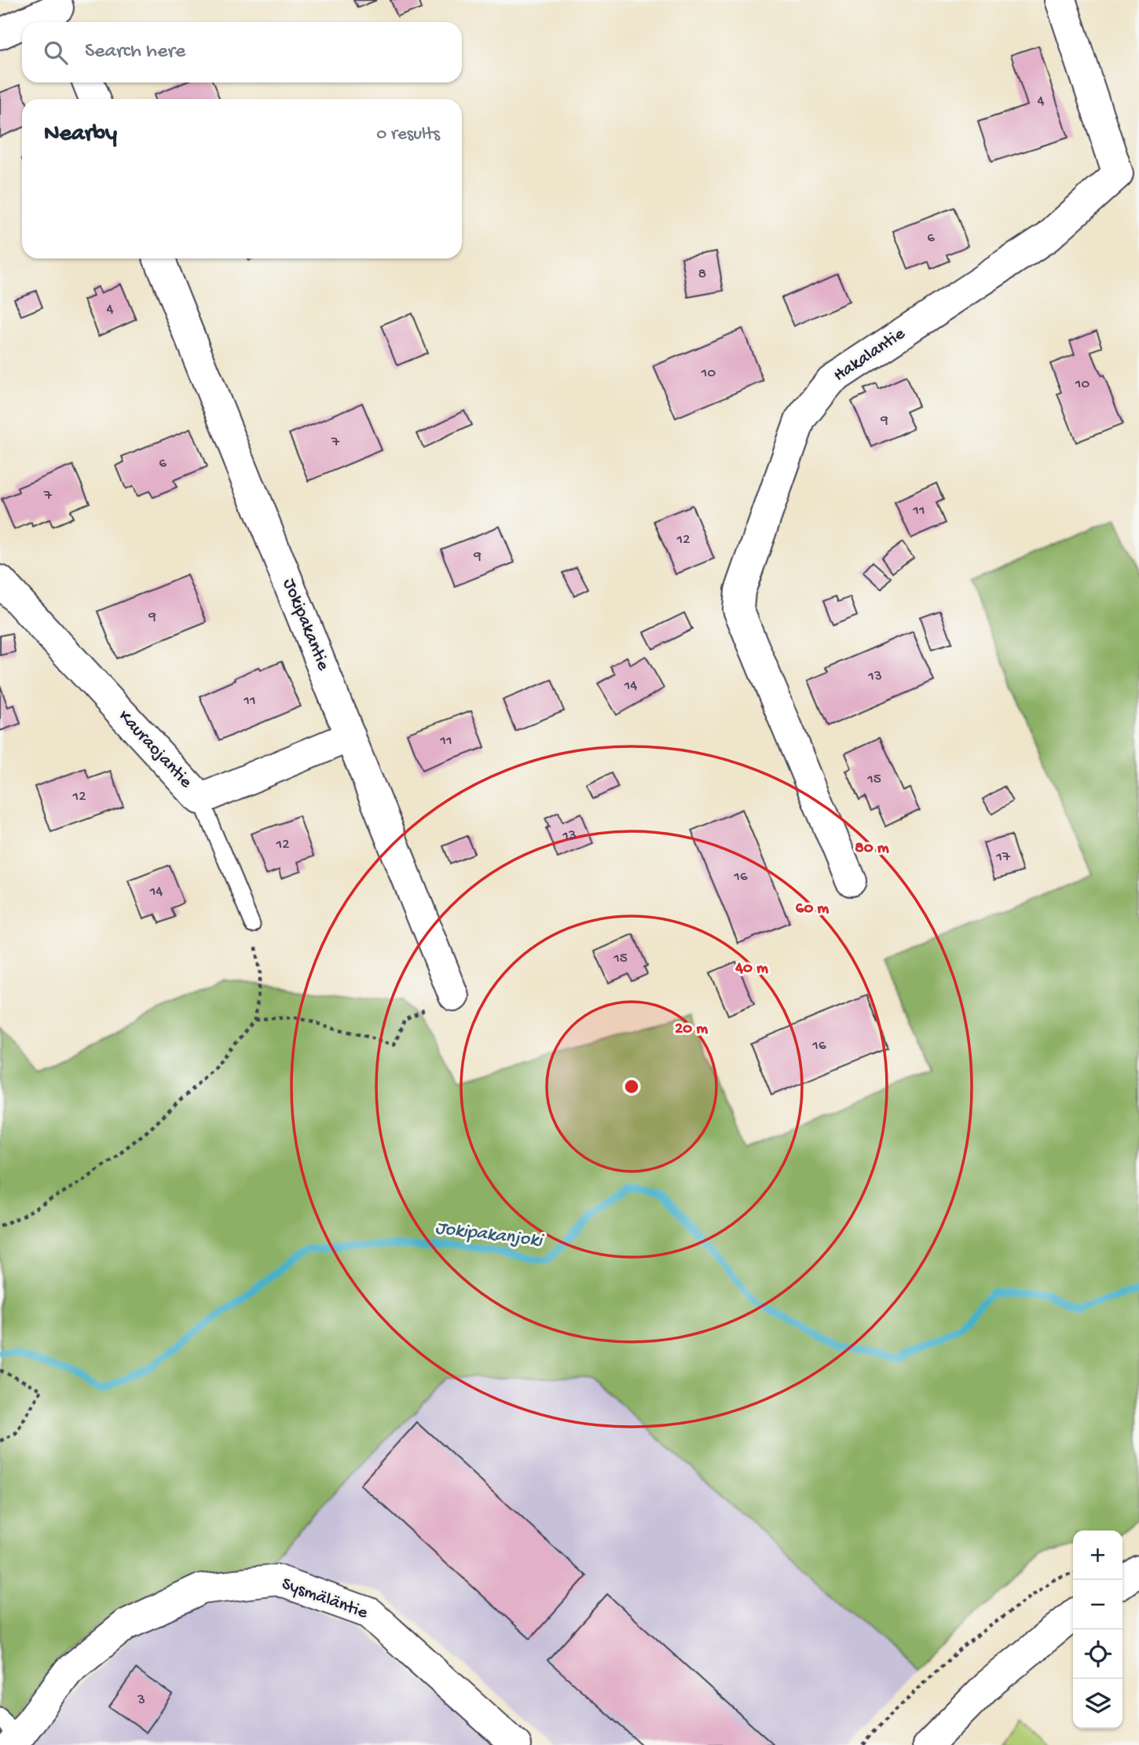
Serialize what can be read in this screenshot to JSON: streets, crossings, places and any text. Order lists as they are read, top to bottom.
{
  "streets": {
    "street": [
      "Hakalantie",
      "Jokipakantie",
      "Kauraojantie",
      "Sysmäläntie"
    ]
  },
  "crossings": [
    ["Jokipakantie", "Kauraojantie"]
  ],
  "water": ["Jokipakanjoki"],
  "house_numbers": [
    "4",
    "6",
    "8",
    "4",
    "10",
    "10",
    "9",
    "7",
    "6",
    "7",
    "11",
    "12",
    "9",
    "9",
    "13",
    "14",
    "11",
    "11",
    "15",
    "12",
    "13",
    "12",
    "17",
    "16",
    "14",
    "15",
    "16",
    "3"
  ],
  "page": {
    "search": "Search here",
    "heading": ["Nearby", "0 results"],
    "map_buttons": ["+", "−"]
  },
  "rings": [
    "80 m",
    "60 m",
    "40 m",
    "20 m"
  ]
}
